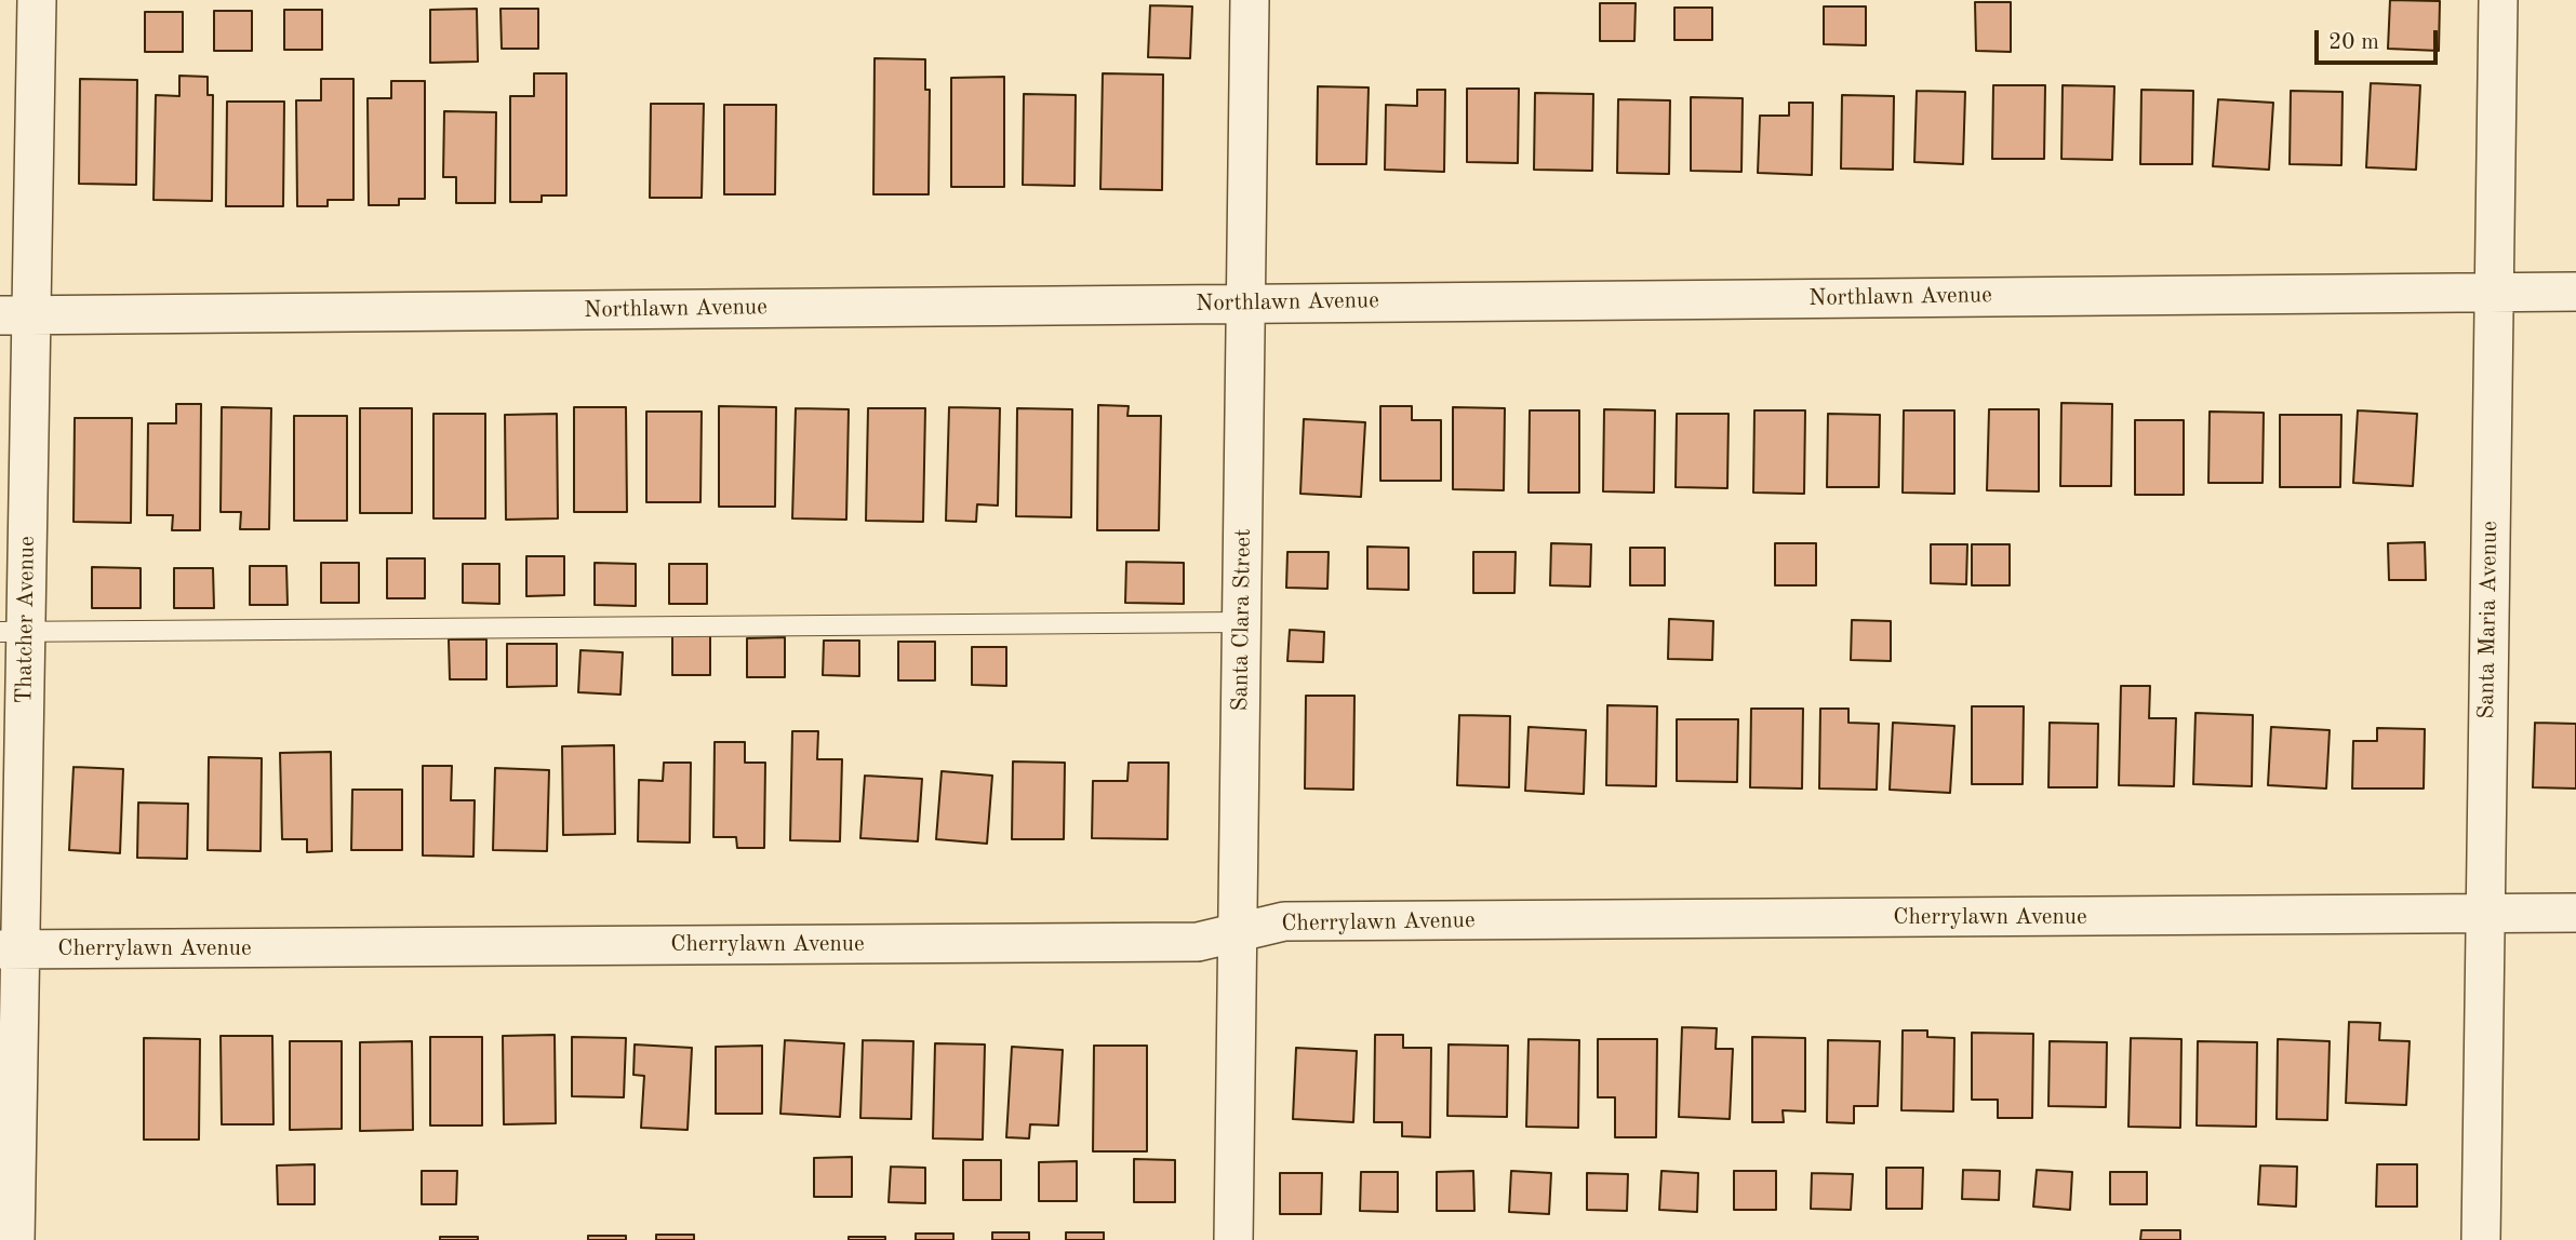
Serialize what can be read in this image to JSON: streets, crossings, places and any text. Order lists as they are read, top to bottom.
{
  "streets": {
    "street": [
      "Northlawn Avenue",
      "Thatcher Avenue",
      "Santa Clara Street",
      "Santa Maria Avenue",
      "Cherrylawn Avenue"
    ]
  },
  "crossings": [
    ["Northlawn Avenue", "Thatcher Avenue"],
    ["Northlawn Avenue", "Santa Clara Street"],
    ["Northlawn Avenue", "Santa Maria Avenue"],
    ["Thatcher Avenue", "Cherrylawn Avenue"],
    ["Santa Clara Street", "Cherrylawn Avenue"],
    ["Santa Maria Avenue", "Cherrylawn Avenue"]
  ],
  "scale_bar": "20 m"
}
